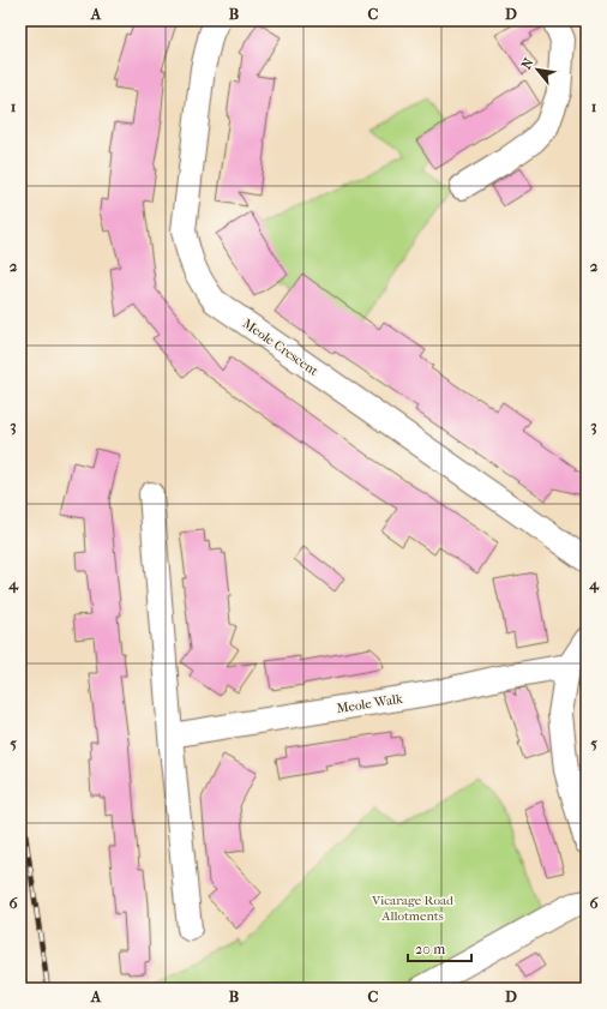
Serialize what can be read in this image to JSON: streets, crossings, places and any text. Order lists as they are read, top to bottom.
{
  "streets": {
    "street": ["Meole Crescent", "Meole Walk"]
  },
  "parks": ["Vicarage Road Allotments"],
  "scale_bar": "20 m",
  "north": "top left",
  "grid": {
    "columns": [
      "A",
      "B",
      "C",
      "D"
    ],
    "rows": [
      "1",
      "2",
      "3",
      "4",
      "5",
      "6"
    ]
  }
}
